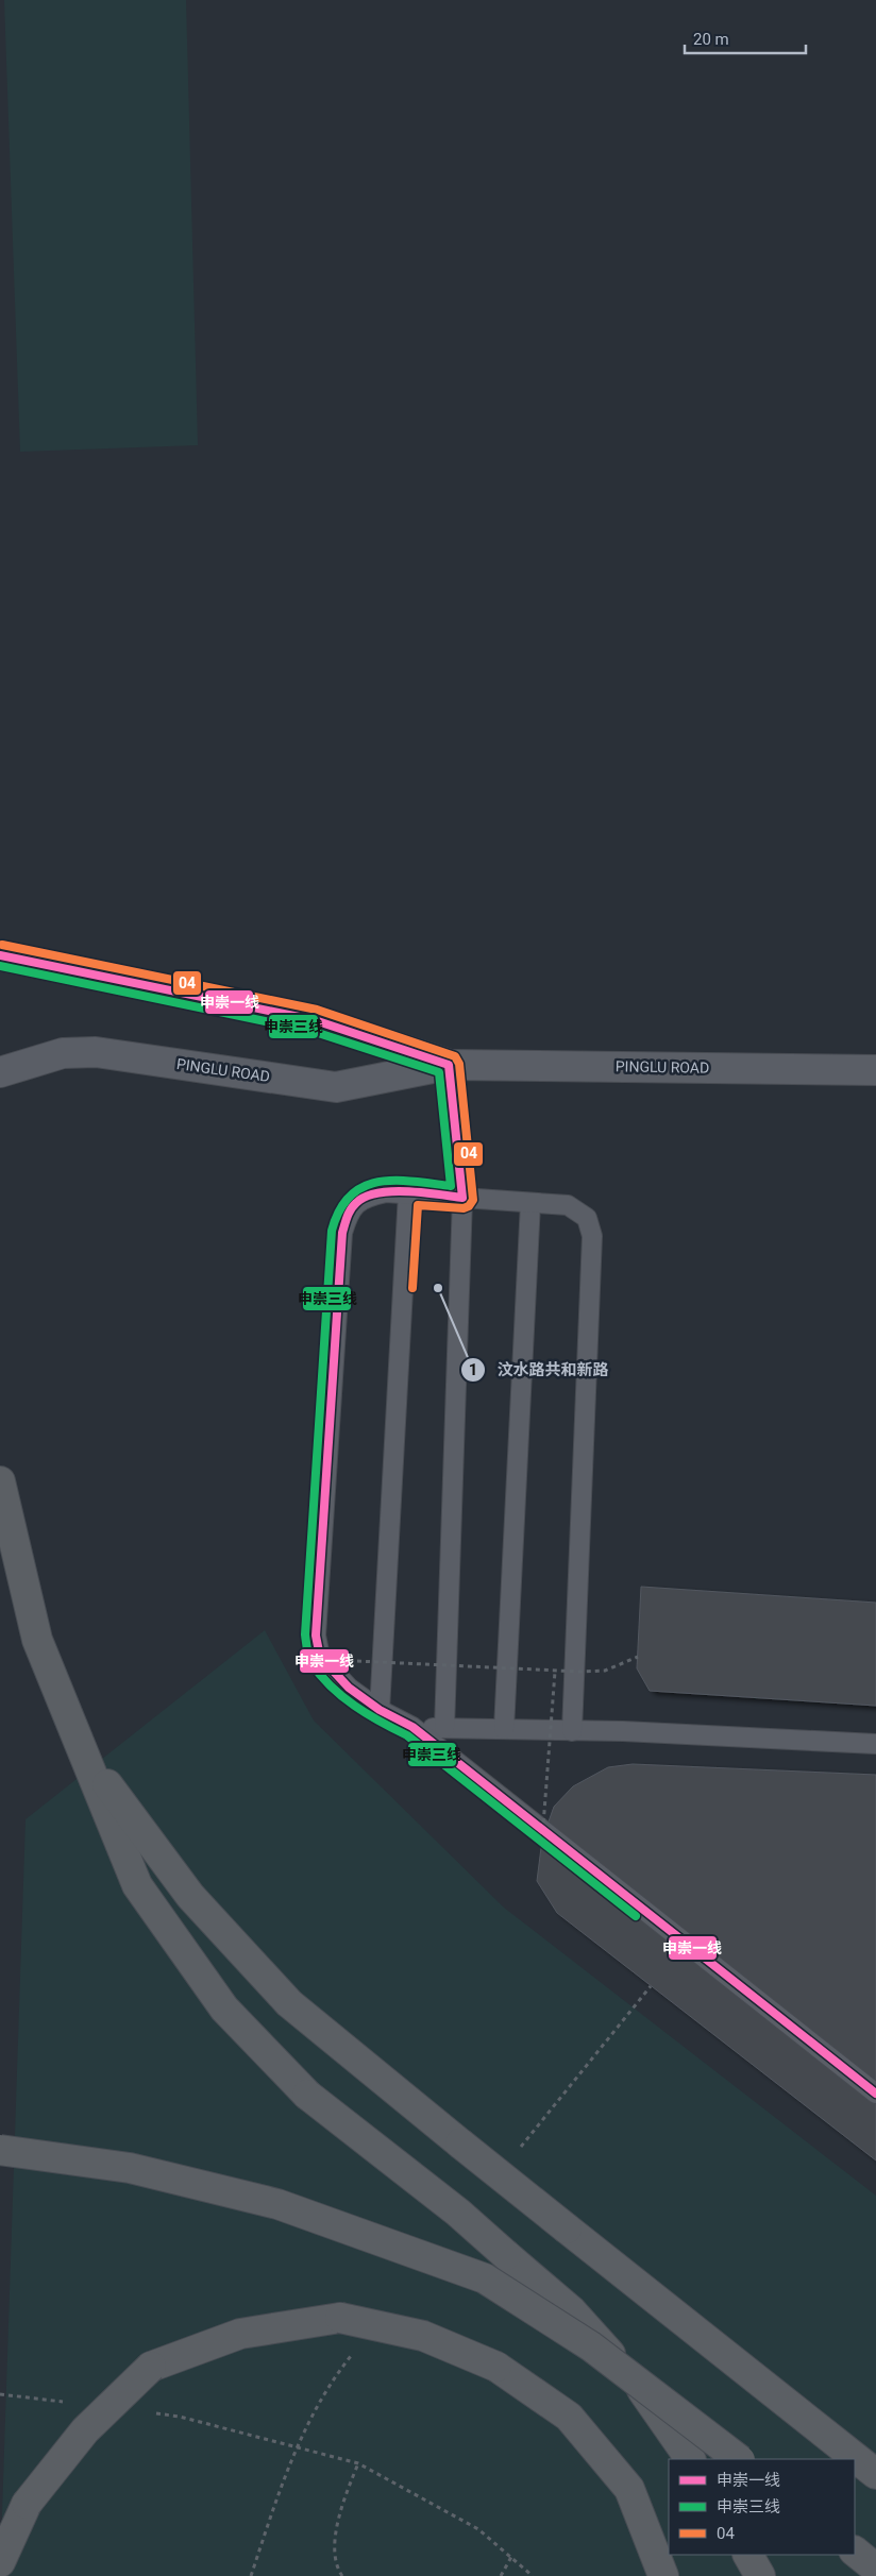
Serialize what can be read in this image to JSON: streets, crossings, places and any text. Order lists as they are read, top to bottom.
{
  "streets": {
    "street": ["PINGLU ROAD"]
  },
  "places": ["汶水路共和新路"],
  "lines": ["transit line 04", "transit line 申崇一线", "transit line 申崇三线"],
  "legend": ["申崇一线", "申崇三线", "04"],
  "scale_bar": "20 m"
}
